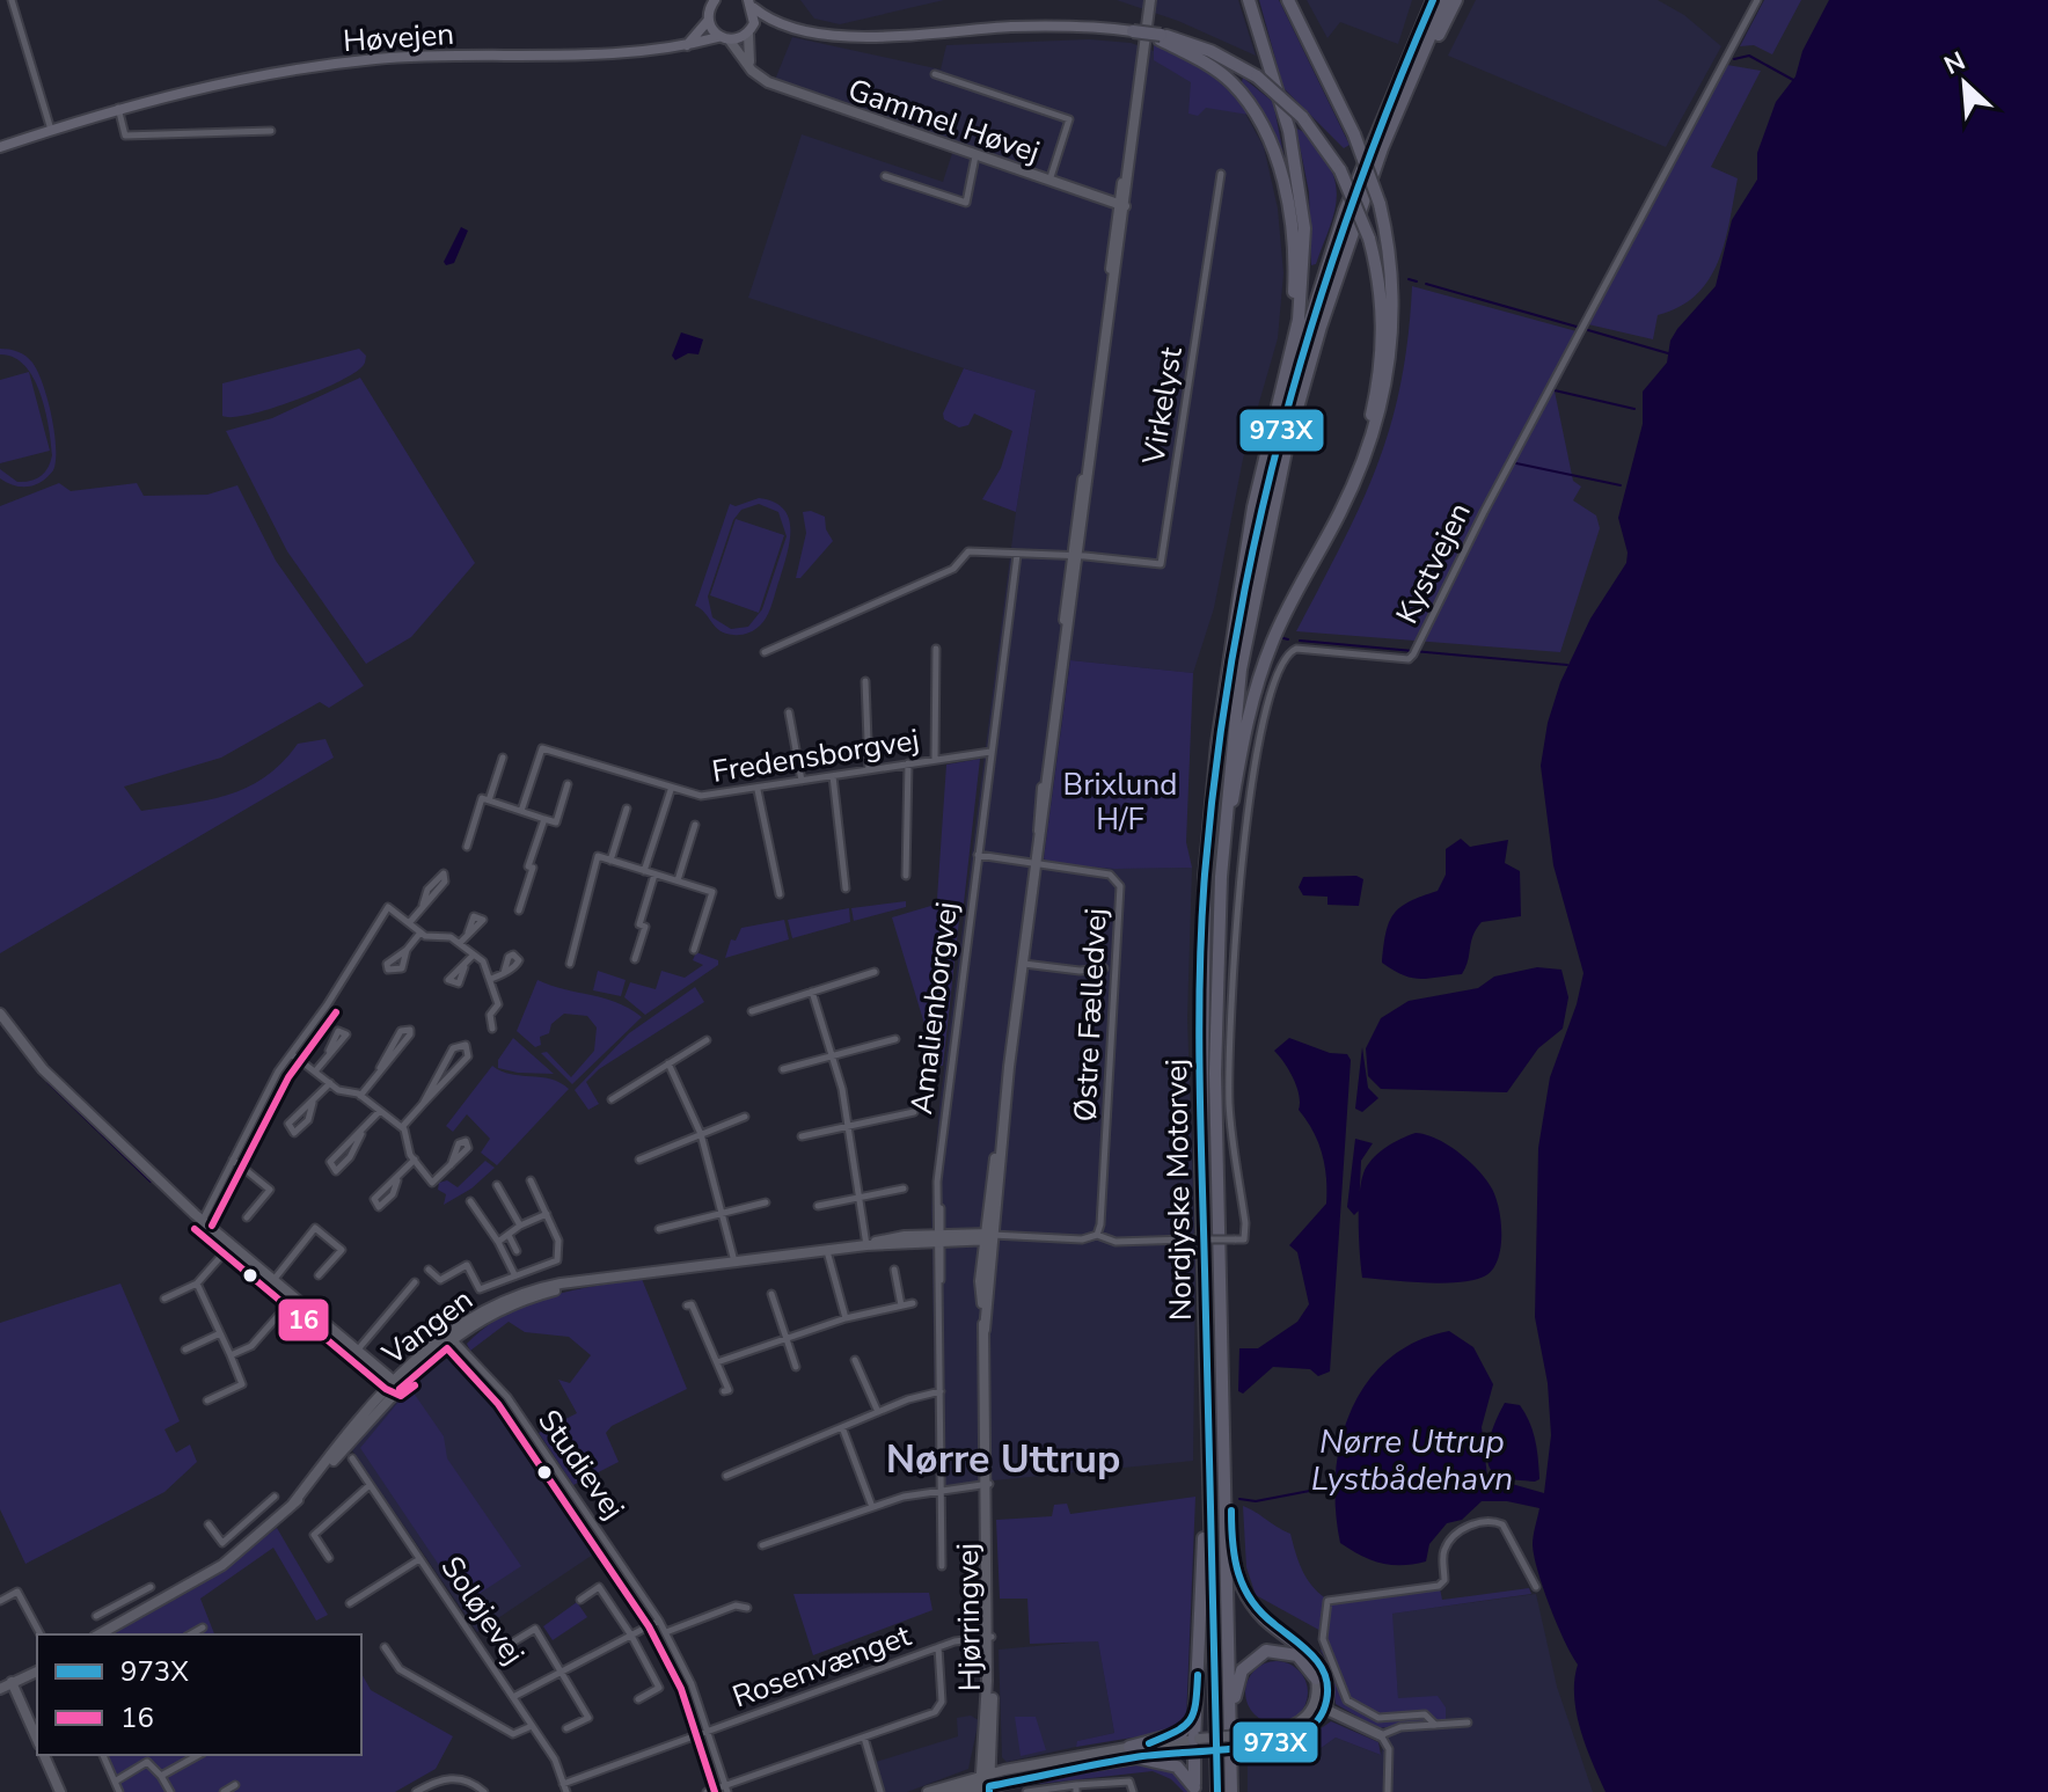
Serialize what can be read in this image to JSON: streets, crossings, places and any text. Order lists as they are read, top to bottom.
{
  "streets": {
    "highway": ["Nordjyske Motorvej"],
    "main road": ["Høvejen"],
    "street": [
      "Gammel Høvej",
      "Virkelyst",
      "Kystvejen",
      "Fredensborgvej",
      "Amalienborgvej",
      "Østre Fælledvej",
      "Vangen",
      "Studievej",
      "Soløjevej",
      "Hjørringvej",
      "Rosenvænget"
    ]
  },
  "crossings": [
    ["Høvejen", "Gammel Høvej"],
    ["Gammel Høvej", "Hjørringvej"],
    ["Virkelyst", "Hjørringvej"],
    ["Kystvejen", "Østre Fælledvej"],
    ["Fredensborgvej", "Amalienborgvej"],
    ["Amalienborgvej", "Vangen"],
    ["Østre Fælledvej", "Hjørringvej"],
    ["Vangen", "Studievej"],
    ["Vangen", "Hjørringvej"],
    ["Studievej", "Rosenvænget"],
    ["Soløjevej", "Rosenvænget"],
    ["Hjørringvej", "Rosenvænget"]
  ],
  "districts": ["Nørre Uttrup"],
  "water": ["Nørre Uttrup Lystbådehavn"],
  "parks": ["Brixlund H/F"],
  "lines": ["transit line 973X", "transit line 16"],
  "legend": ["973X", "16"],
  "north": "top left"
}
